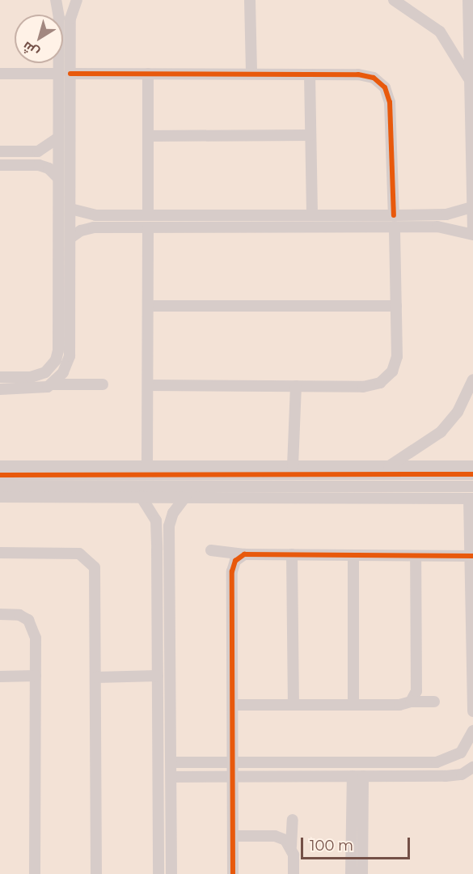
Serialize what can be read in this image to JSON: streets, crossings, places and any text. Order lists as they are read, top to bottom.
{
  "scale_bar": "100 m",
  "north": "bottom left"
}
